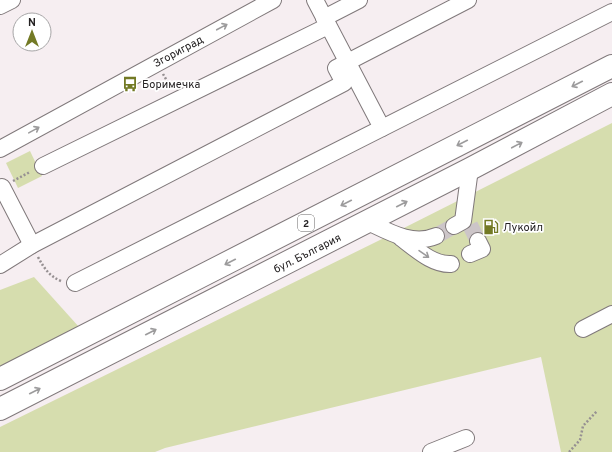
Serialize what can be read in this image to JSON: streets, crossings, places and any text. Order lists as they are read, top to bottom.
{
  "streets": {
    "highway": ["2", "бул. България"],
    "street": ["Згориград"]
  },
  "places": {
    "bus stop": ["Боримечка"],
    "fuel station": ["Лукойл"]
  },
  "north": "top"
}
